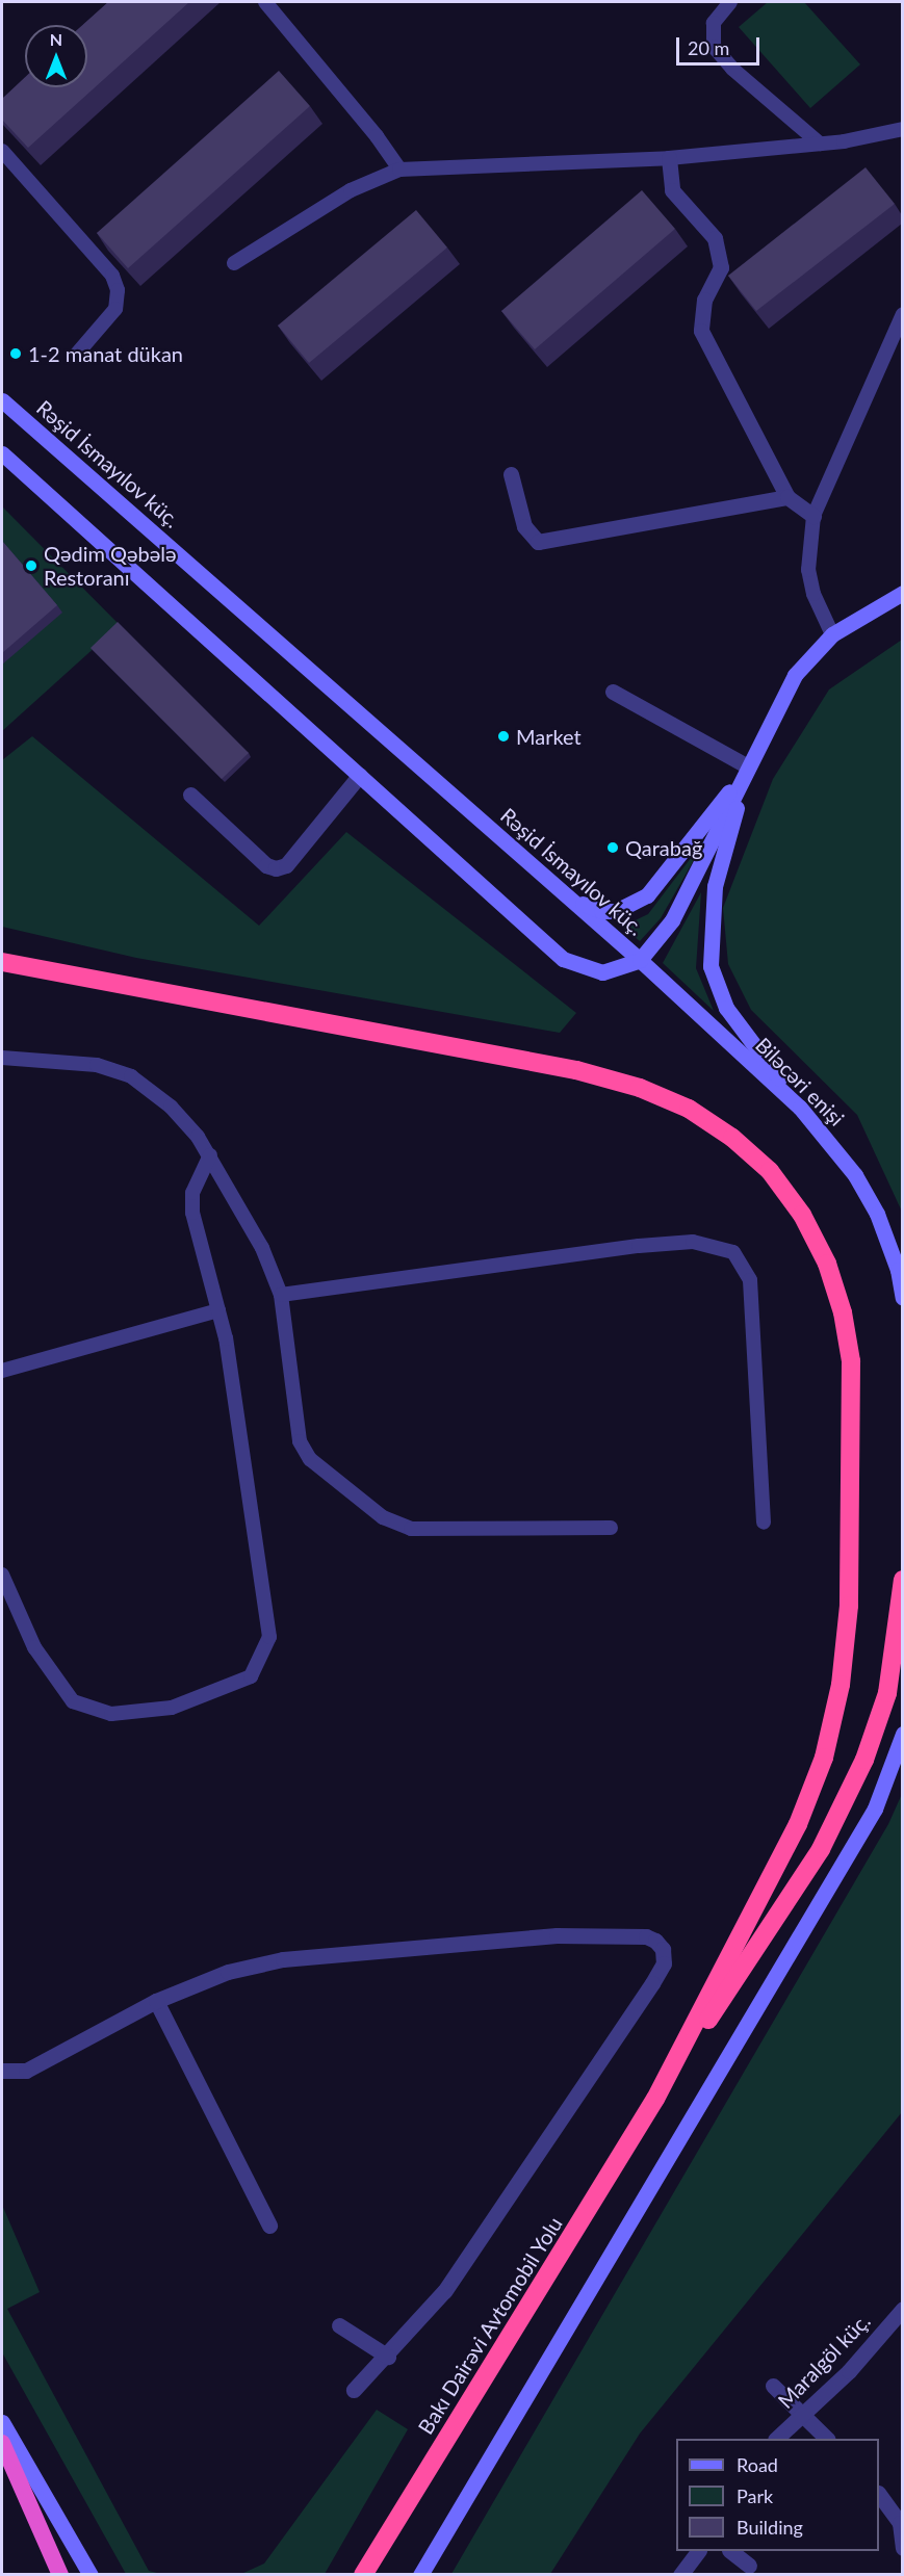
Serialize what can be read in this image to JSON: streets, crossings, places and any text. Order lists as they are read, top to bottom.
{
  "streets": {
    "highway": ["Bakı Dairəvi Avtomobil Yolu"],
    "main road": ["Rəşid İsmayılov küç.", "Biləcəri enişi"],
    "street": ["Maralgöl küç."]
  },
  "crossings": [
    ["Rəşid İsmayılov küç.", "Biləcəri enişi"]
  ],
  "places": [
    "1-2 manat dükan",
    "Qədim Qəbələ Restoranı",
    "Market",
    "Qarabağ"
  ],
  "legend": ["Road", "Park", "Building"],
  "scale_bar": "20 m",
  "north": "top"
}
